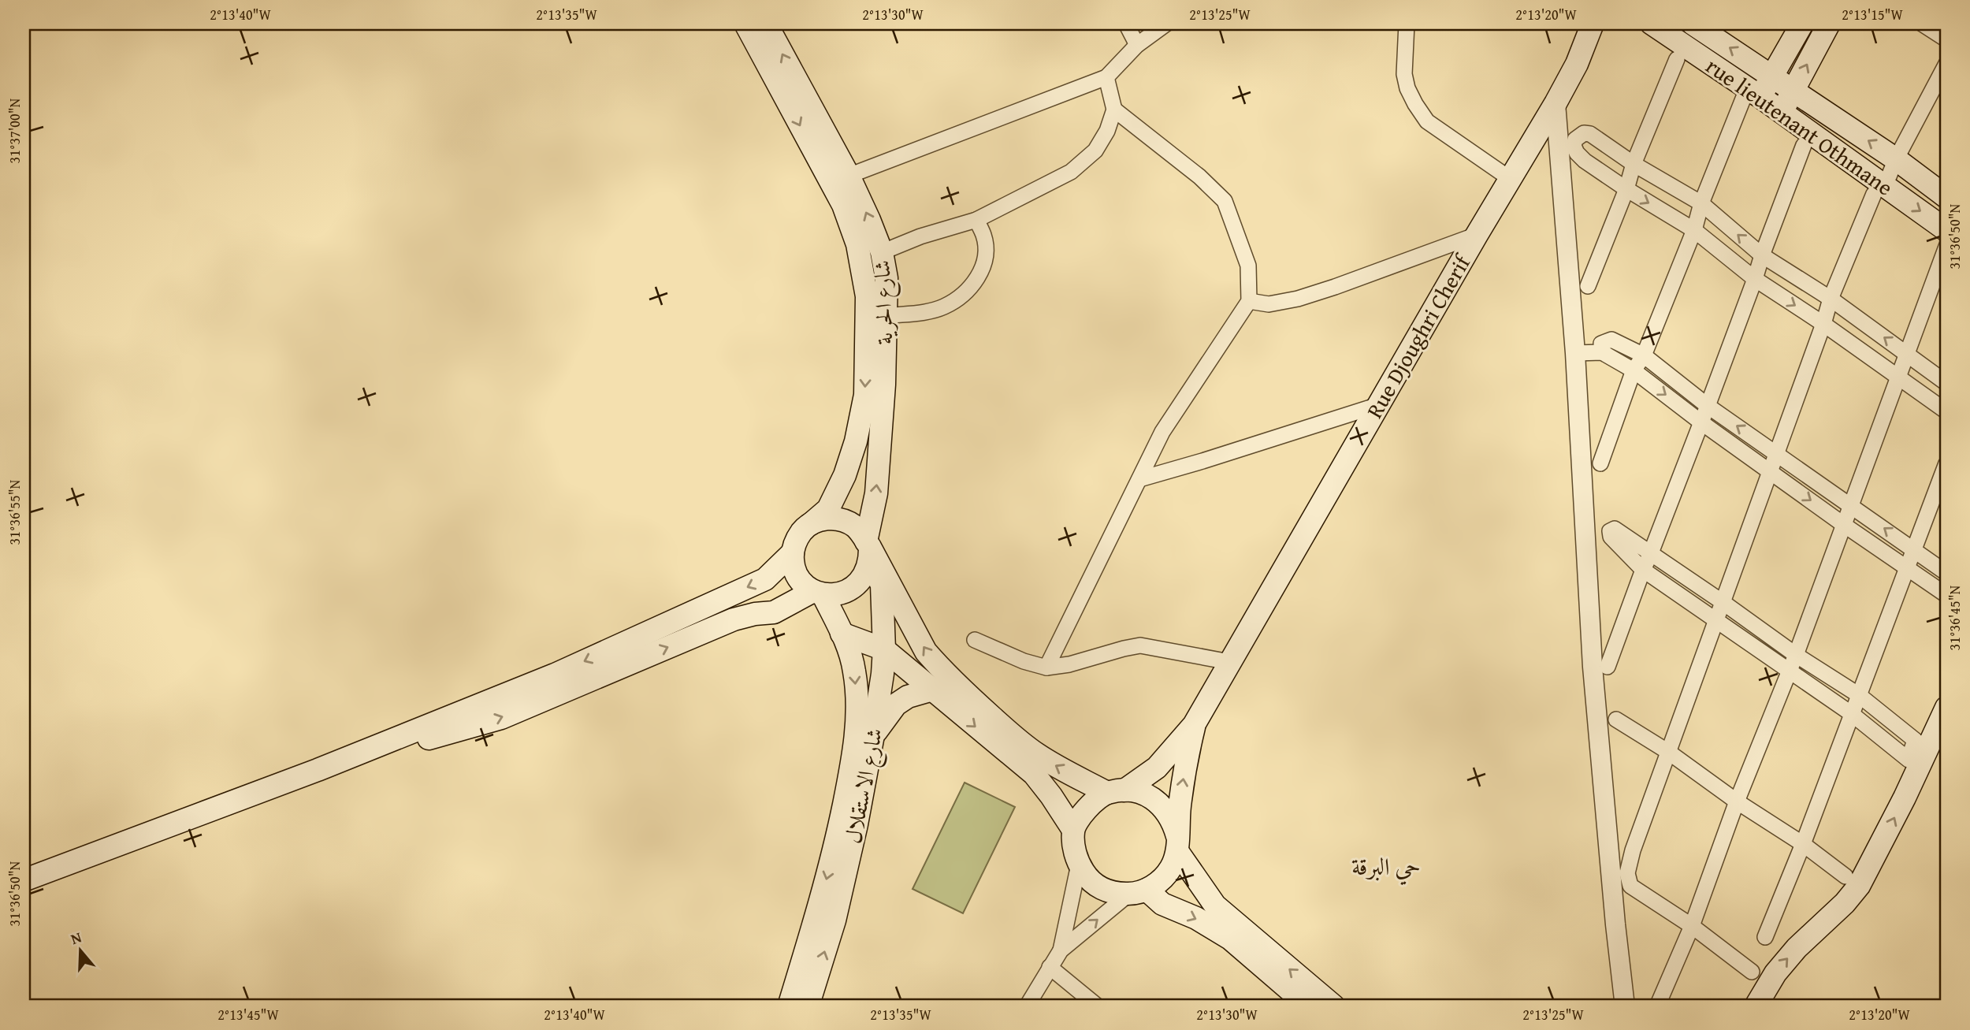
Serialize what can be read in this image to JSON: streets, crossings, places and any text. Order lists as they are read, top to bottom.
{
  "streets": {
    "main road": [
      "rue lieutenant Othmane",
      "شارع الحرية",
      "Rue Djoughri Cherif",
      "شارع الاستقلال"
    ]
  },
  "crossings": [
    ["شارع الحرية", "شارع الاستقلال"]
  ],
  "districts": ["حي البرقة"],
  "north": "top",
  "coordinates": [
    "2°13'40\"W",
    "2°13'35\"W",
    "2°13'30\"W",
    "2°13'25\"W",
    "2°13'20\"W",
    "2°13'15\"W",
    "31°37'00\"N",
    "31°36'50\"N",
    "31°36'55\"N",
    "31°36'45\"N",
    "2°13'45\"W"
  ]
}
